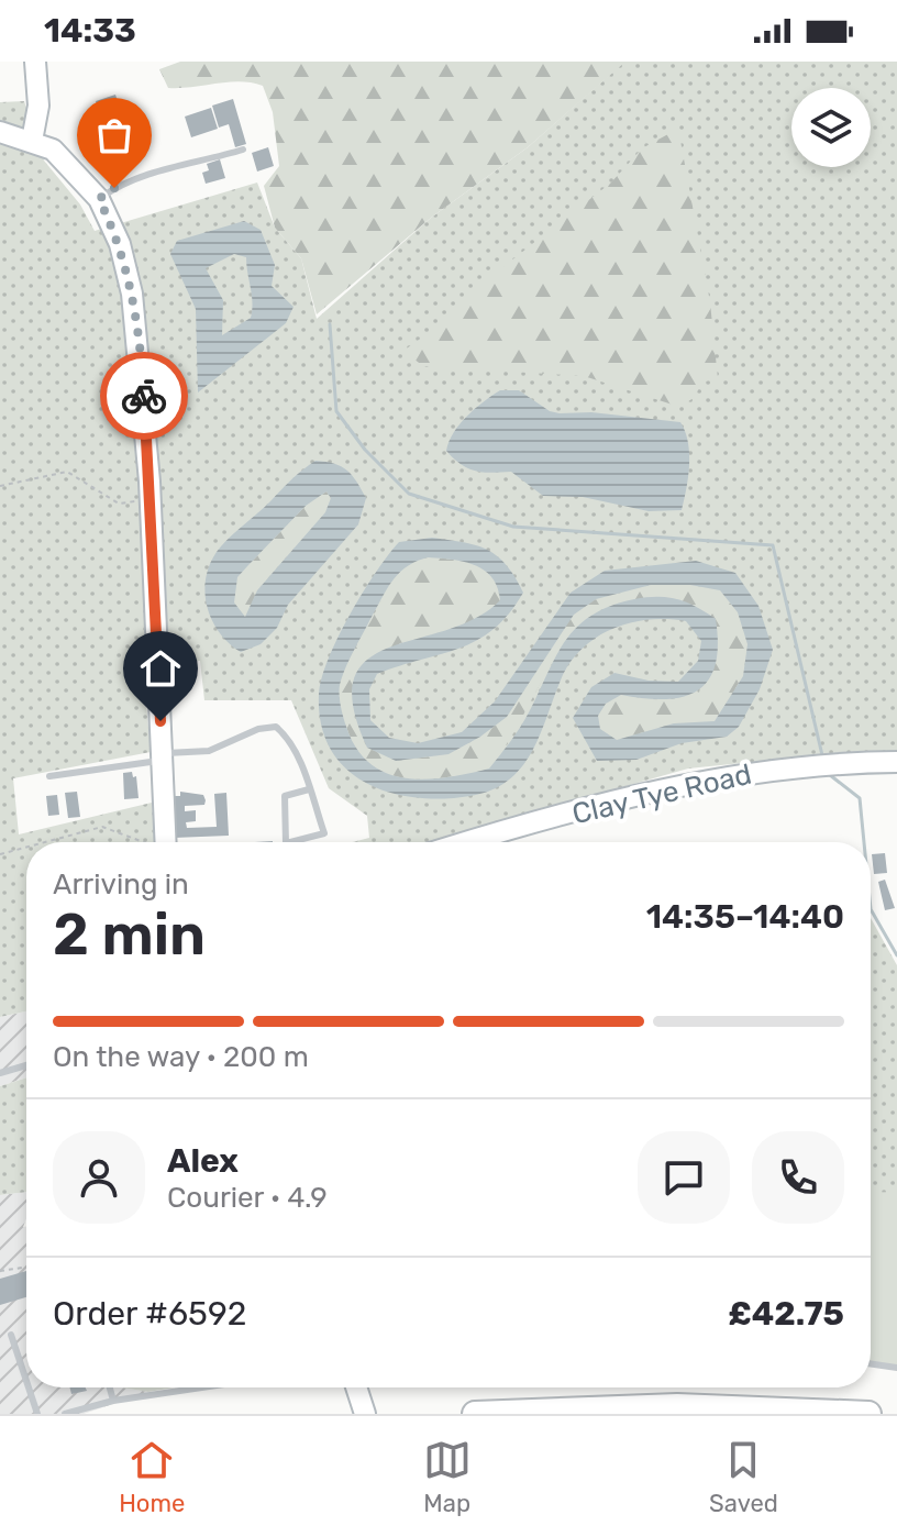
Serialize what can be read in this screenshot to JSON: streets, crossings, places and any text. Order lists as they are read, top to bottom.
{
  "streets": {
    "main road": ["Clay Tye Road"]
  },
  "page": {
    "status": "14:33",
    "heading": ["2 min", "Arriving in", "14:35–14:40"],
    "panel": [
      "Alex",
      "Courier · 4.9",
      "Order #6592",
      "£42.75"
    ],
    "bar": "On the way · 200 m",
    "tabs": ["Home", "Map", "Saved"]
  }
}
